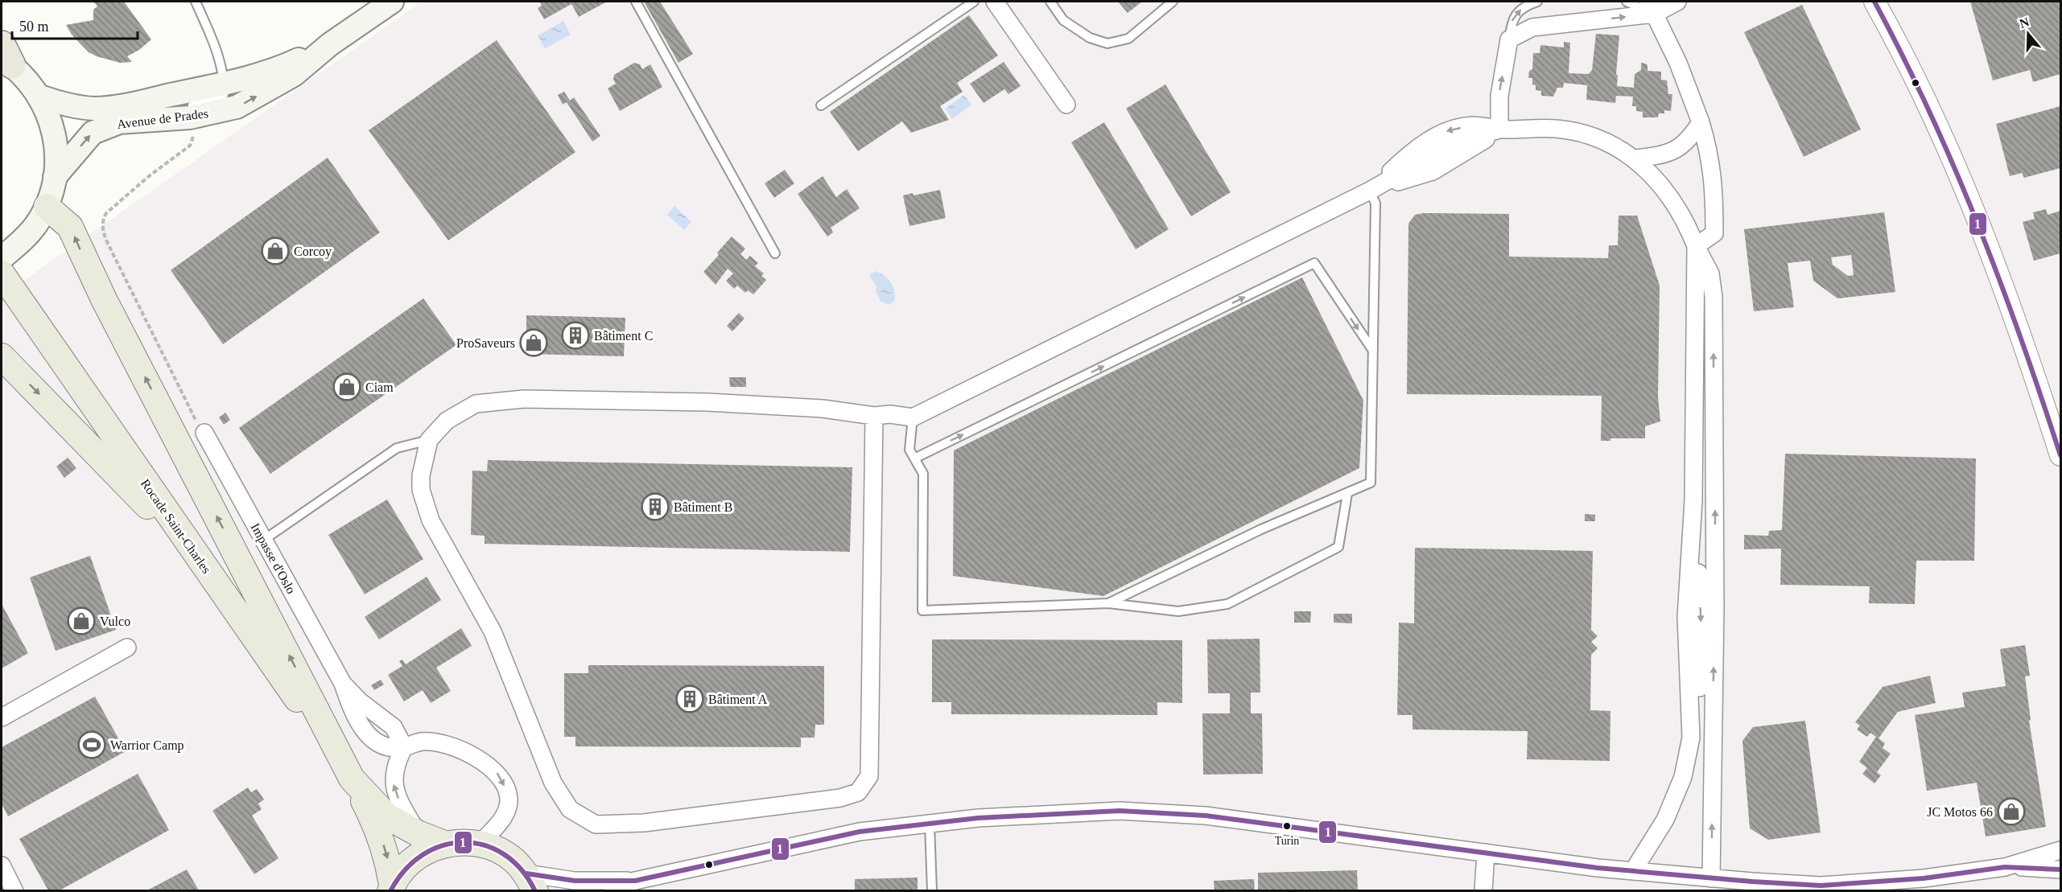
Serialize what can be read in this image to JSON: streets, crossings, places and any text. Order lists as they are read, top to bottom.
{
  "streets": {
    "main road": ["Avenue de Prades", "Rocade Saint-Charles"],
    "street": ["Impasse d'Oslo"]
  },
  "crossings": [
    ["Rocade Saint-Charles", "Impasse d'Oslo"]
  ],
  "places": {
    "shop": [
      "Corcoy",
      "ProSaveurs",
      "Ciam",
      "Vulco",
      "JC Motos 66"
    ],
    "building": ["Bâtiment C", "Bâtiment B", "Bâtiment A"],
    "sports": ["Warrior Camp"],
    "other": ["Turin"]
  },
  "lines": ["transit line 1"],
  "scale_bar": "50 m",
  "north": "top"
}
